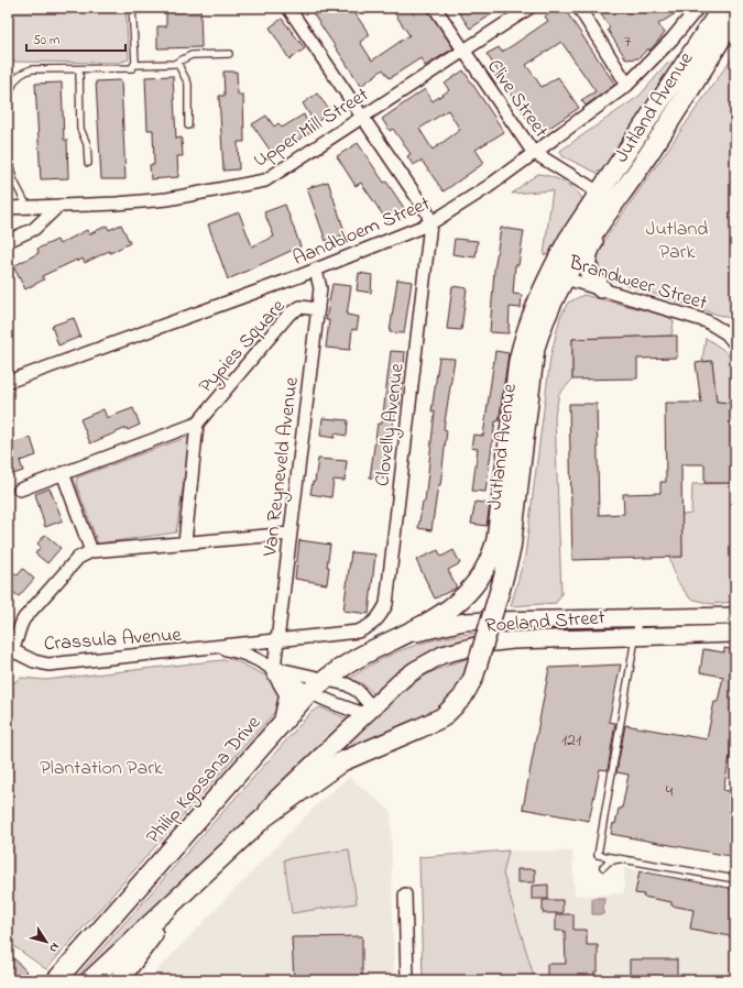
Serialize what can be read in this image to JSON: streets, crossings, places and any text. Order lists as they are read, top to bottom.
{
  "streets": {
    "main road": ["Jutland Avenue", "Roeland Street", "Philip Kgosana Drive"],
    "street": [
      "Clive Street",
      "Upper Mill Street",
      "Aandbloem Street",
      "Brandweer Street",
      "Pypies Square",
      "Clovelly Avenue",
      "Van Reyneveld Avenue",
      "Crassula Avenue"
    ]
  },
  "crossings": [
    ["Clive Street", "Jutland Avenue"],
    ["Clive Street", "Upper Mill Street"],
    ["Clive Street", "Aandbloem Street"],
    ["Jutland Avenue", "Brandweer Street"],
    ["Jutland Avenue", "Roeland Street"],
    ["Jutland Avenue", "Philip Kgosana Drive"],
    ["Aandbloem Street", "Clovelly Avenue"],
    ["Aandbloem Street", "Van Reyneveld Avenue"],
    ["Pypies Square", "Van Reyneveld Avenue"],
    ["Clovelly Avenue", "Crassula Avenue"],
    ["Van Reyneveld Avenue", "Crassula Avenue"],
    ["Roeland Street", "Crassula Avenue"],
    ["Roeland Street", "Philip Kgosana Drive"],
    ["Crassula Avenue", "Philip Kgosana Drive"]
  ],
  "parks": ["Jutland Park", "Plantation Park"],
  "house_numbers": ["7", "121", "4"],
  "scale_bar": "50 m",
  "north": "bottom right"
}
